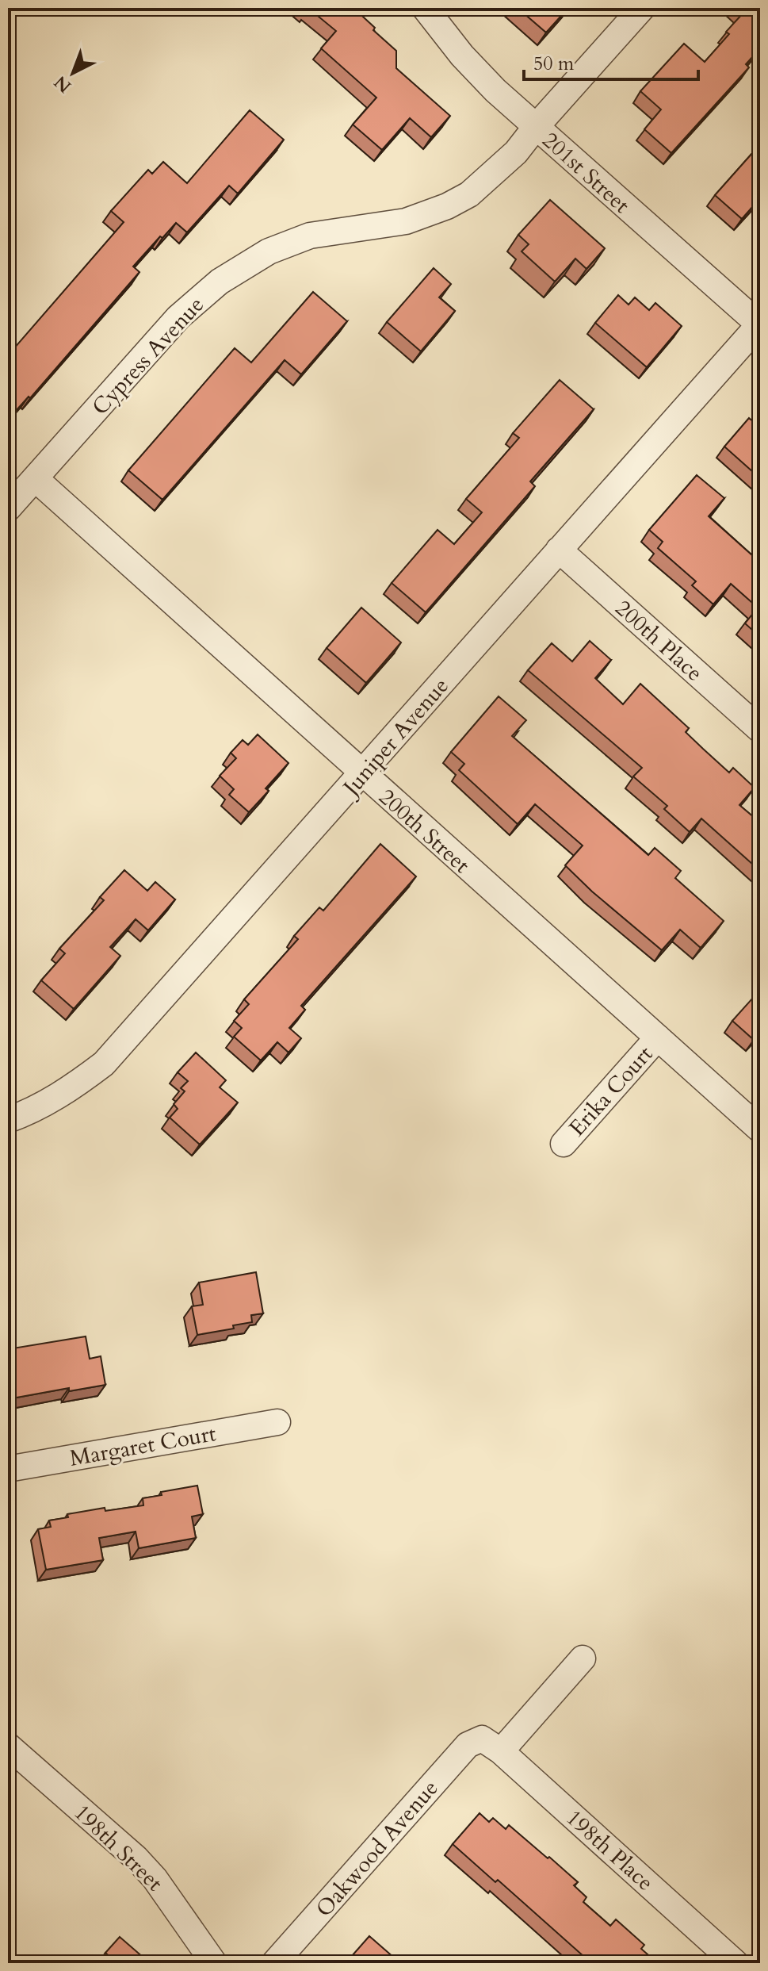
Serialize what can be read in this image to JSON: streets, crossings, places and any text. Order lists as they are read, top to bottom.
{
  "streets": {
    "street": [
      "201st Street",
      "Cypress Avenue",
      "200th Place",
      "Juniper Avenue",
      "200th Street",
      "Erika Court",
      "Margaret Court",
      "198th Street",
      "Oakwood Avenue",
      "198th Place"
    ]
  },
  "crossings": [
    ["201st Street", "Cypress Avenue"],
    ["201st Street", "Juniper Avenue"],
    ["Cypress Avenue", "200th Street"],
    ["200th Place", "Juniper Avenue"],
    ["Juniper Avenue", "200th Street"],
    ["200th Street", "Erika Court"],
    ["Oakwood Avenue", "198th Place"]
  ],
  "scale_bar": "50 m",
  "north": "bottom left"
}
